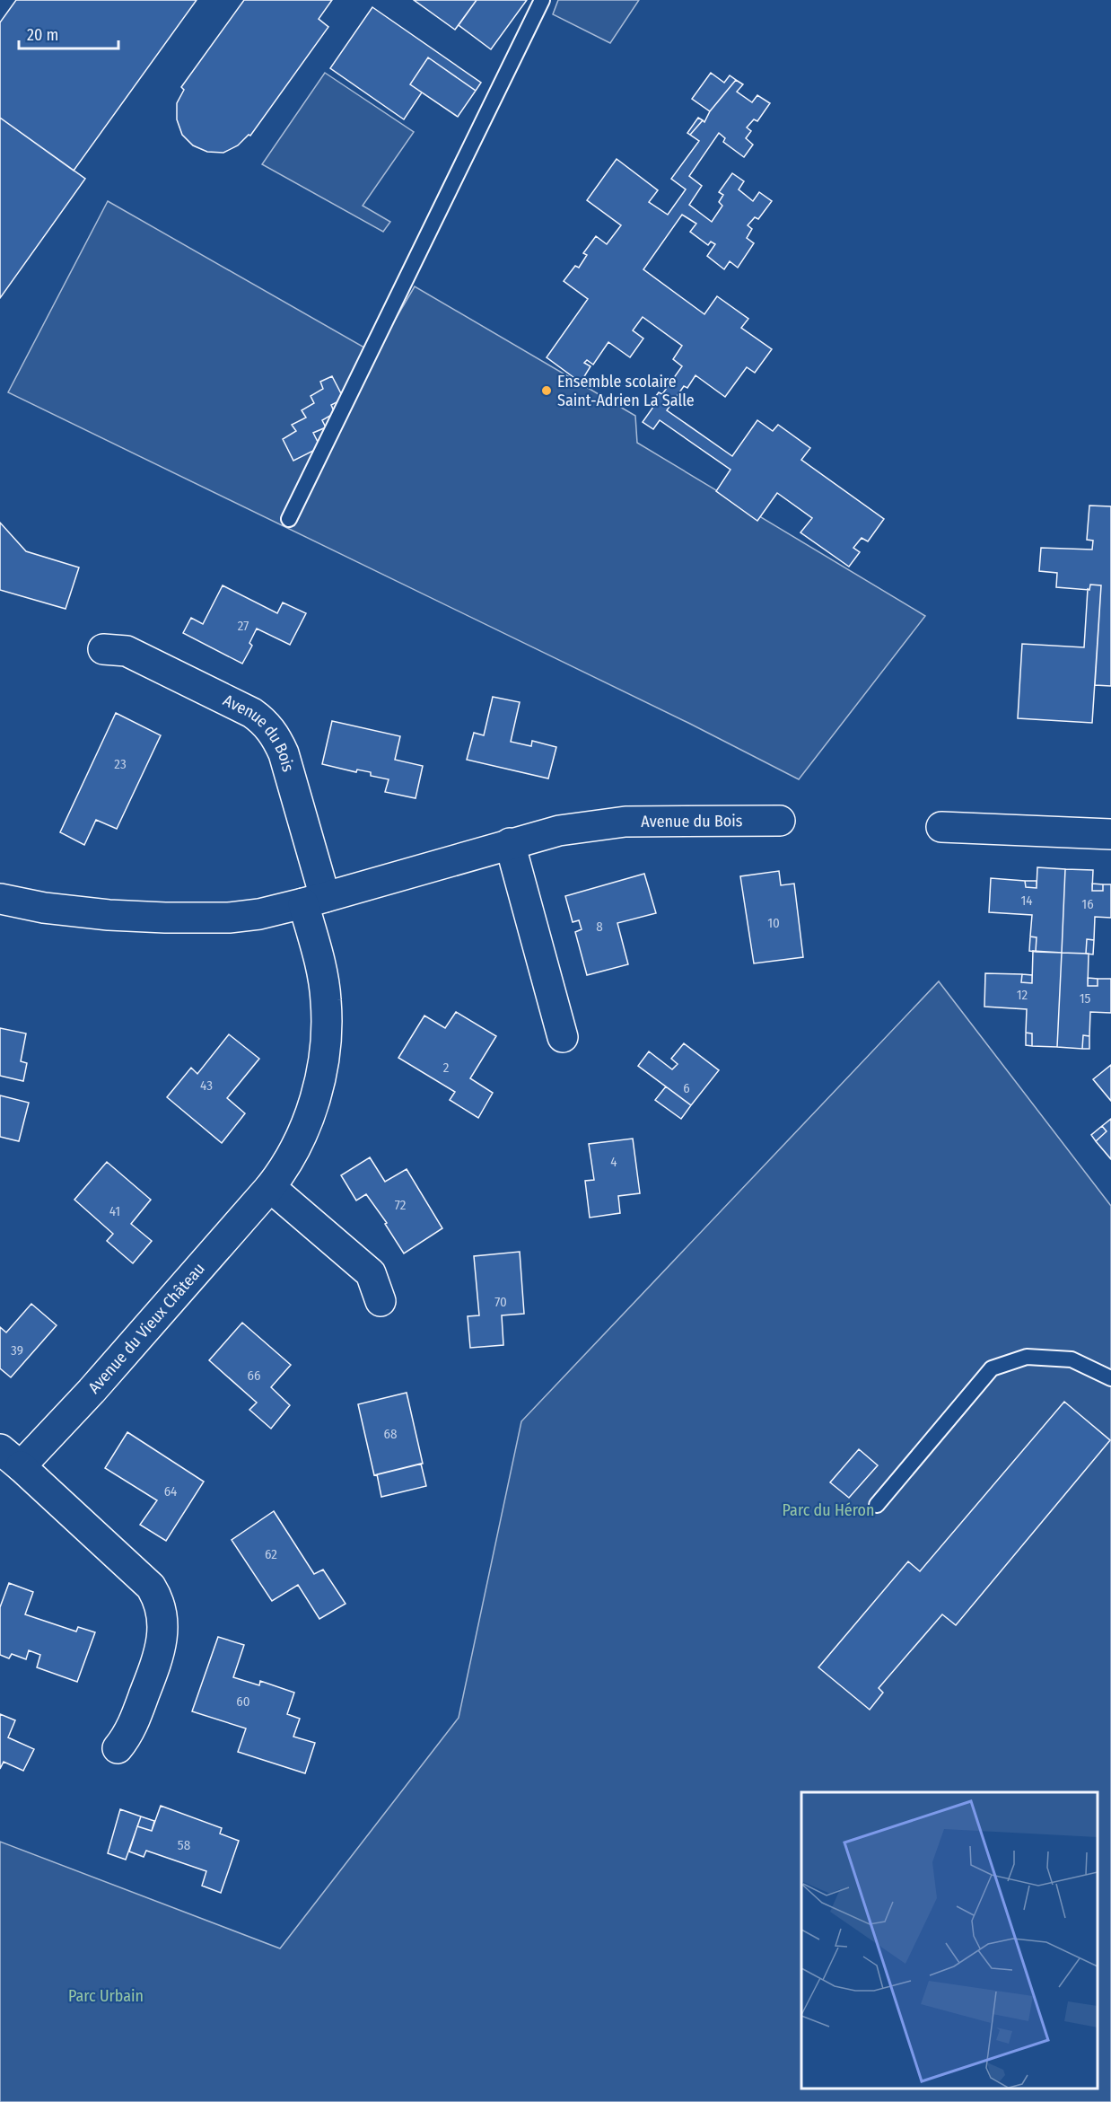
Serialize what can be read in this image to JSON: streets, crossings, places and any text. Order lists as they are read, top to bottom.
{
  "streets": {
    "street": ["Avenue du Bois", "Avenue du Vieux Château"]
  },
  "crossings": [
    ["Avenue du Bois", "Avenue du Vieux Château"]
  ],
  "parks": ["Parc du Héron", "Parc Urbain"],
  "places": ["Ensemble scolaire Saint-Adrien La Salle"],
  "house_numbers": [
    "27",
    "23",
    "14",
    "16",
    "10",
    "8",
    "12",
    "15",
    "2",
    "43",
    "6",
    "4",
    "72",
    "41",
    "70",
    "39",
    "66",
    "68",
    "64",
    "62",
    "60",
    "58"
  ],
  "scale_bar": "20 m"
}
